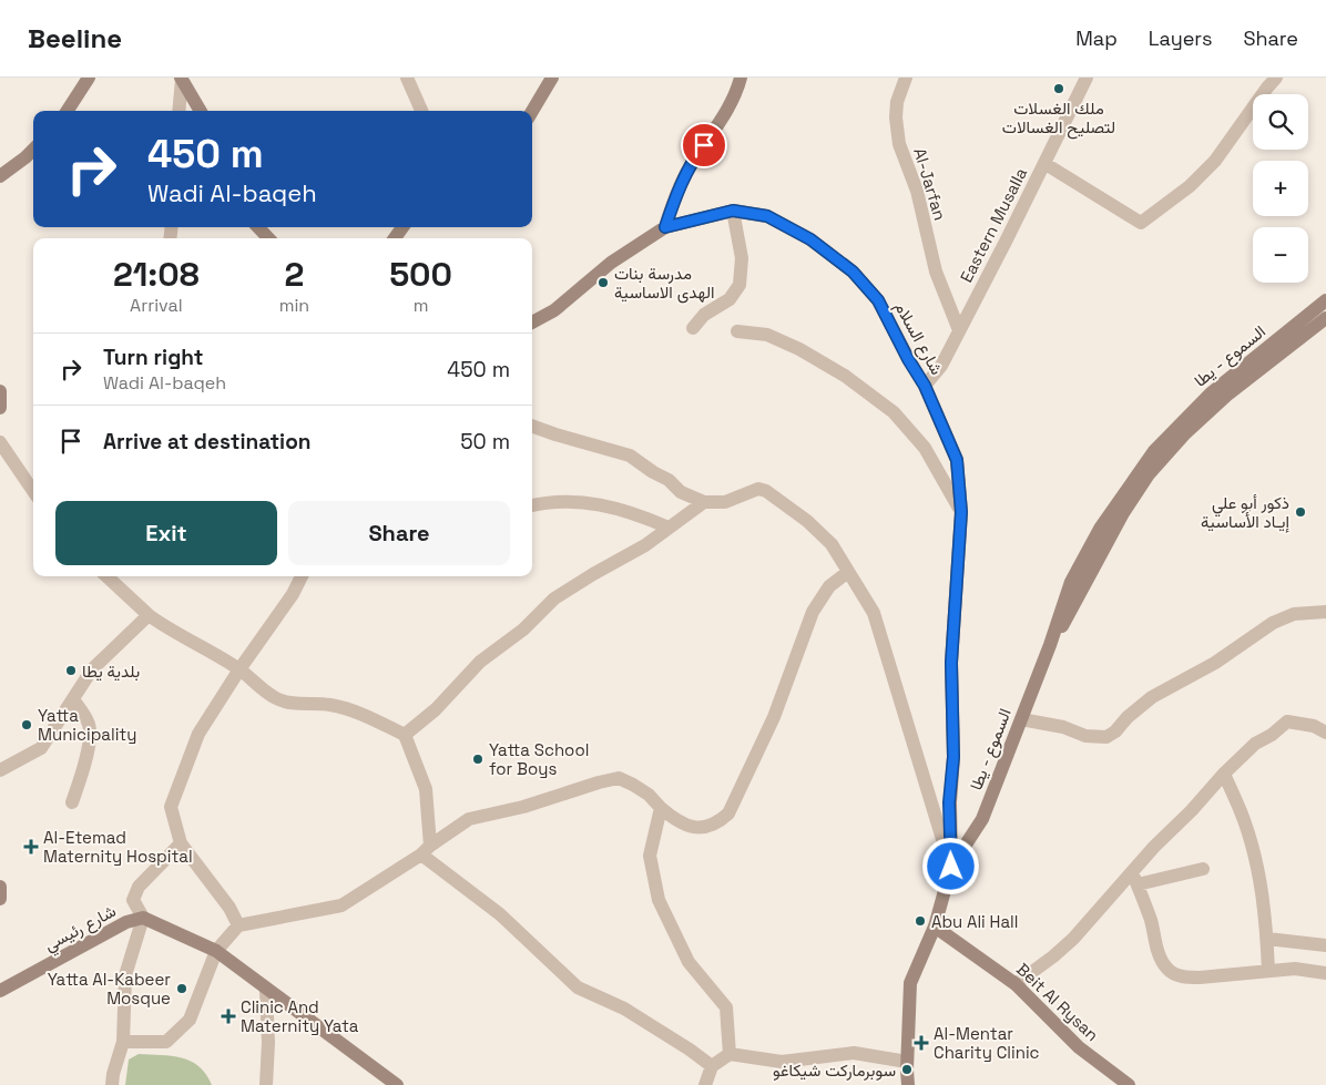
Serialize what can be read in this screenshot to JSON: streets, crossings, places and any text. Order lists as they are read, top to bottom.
{
  "streets": {
    "main road": [
      "شارع السلام",
      "السموع - يطا",
      "شارع رئيسي",
      "Beit Al Rysan"
    ],
    "street": ["Al-Jarfan", "Eastern Musalla"]
  },
  "crossings": [
    ["Al-Jarfan", "Eastern Musalla"],
    ["Eastern Musalla", "شارع السلام"],
    ["شارع السلام", "السموع - يطا"],
    ["السموع - يطا", "Beit Al Rysan"]
  ],
  "places": {
    "other": [
      "ملك الغسلات لتصليح الغسالات",
      "مدرسة بنات الهدى الاساسية",
      "ذكور أبو علي إيـاد الأساسية",
      "بلدية يطا",
      "Yatta Municipality",
      "Yatta School for Boys",
      "Abu Ali Hall",
      "Yatta Al-Kabeer Mosque",
      "سوبرماركت شيكاغو"
    ],
    "health": ["Al-Etemad Maternity Hospital", "Clinic And Maternity Yata", "Al-Mentar Charity Clinic"]
  },
  "page": {
    "header": "Beeline",
    "nav": ["Map", "Layers", "Share"],
    "map_buttons": ["+", "−"],
    "turn": ["450 m", "Wadi Al-baqeh"],
    "eta": [
      "21:08",
      "Arrival",
      "2",
      "min",
      "500",
      "m"
    ],
    "list": [
      {
        "name": "Turn right",
        "note": "Wadi Al-baqeh",
        "value": "450 m"
      },
      {
        "name": "Arrive at destination",
        "value": "50 m"
      }
    ],
    "buttons": ["Exit", "Share"]
  }
}
